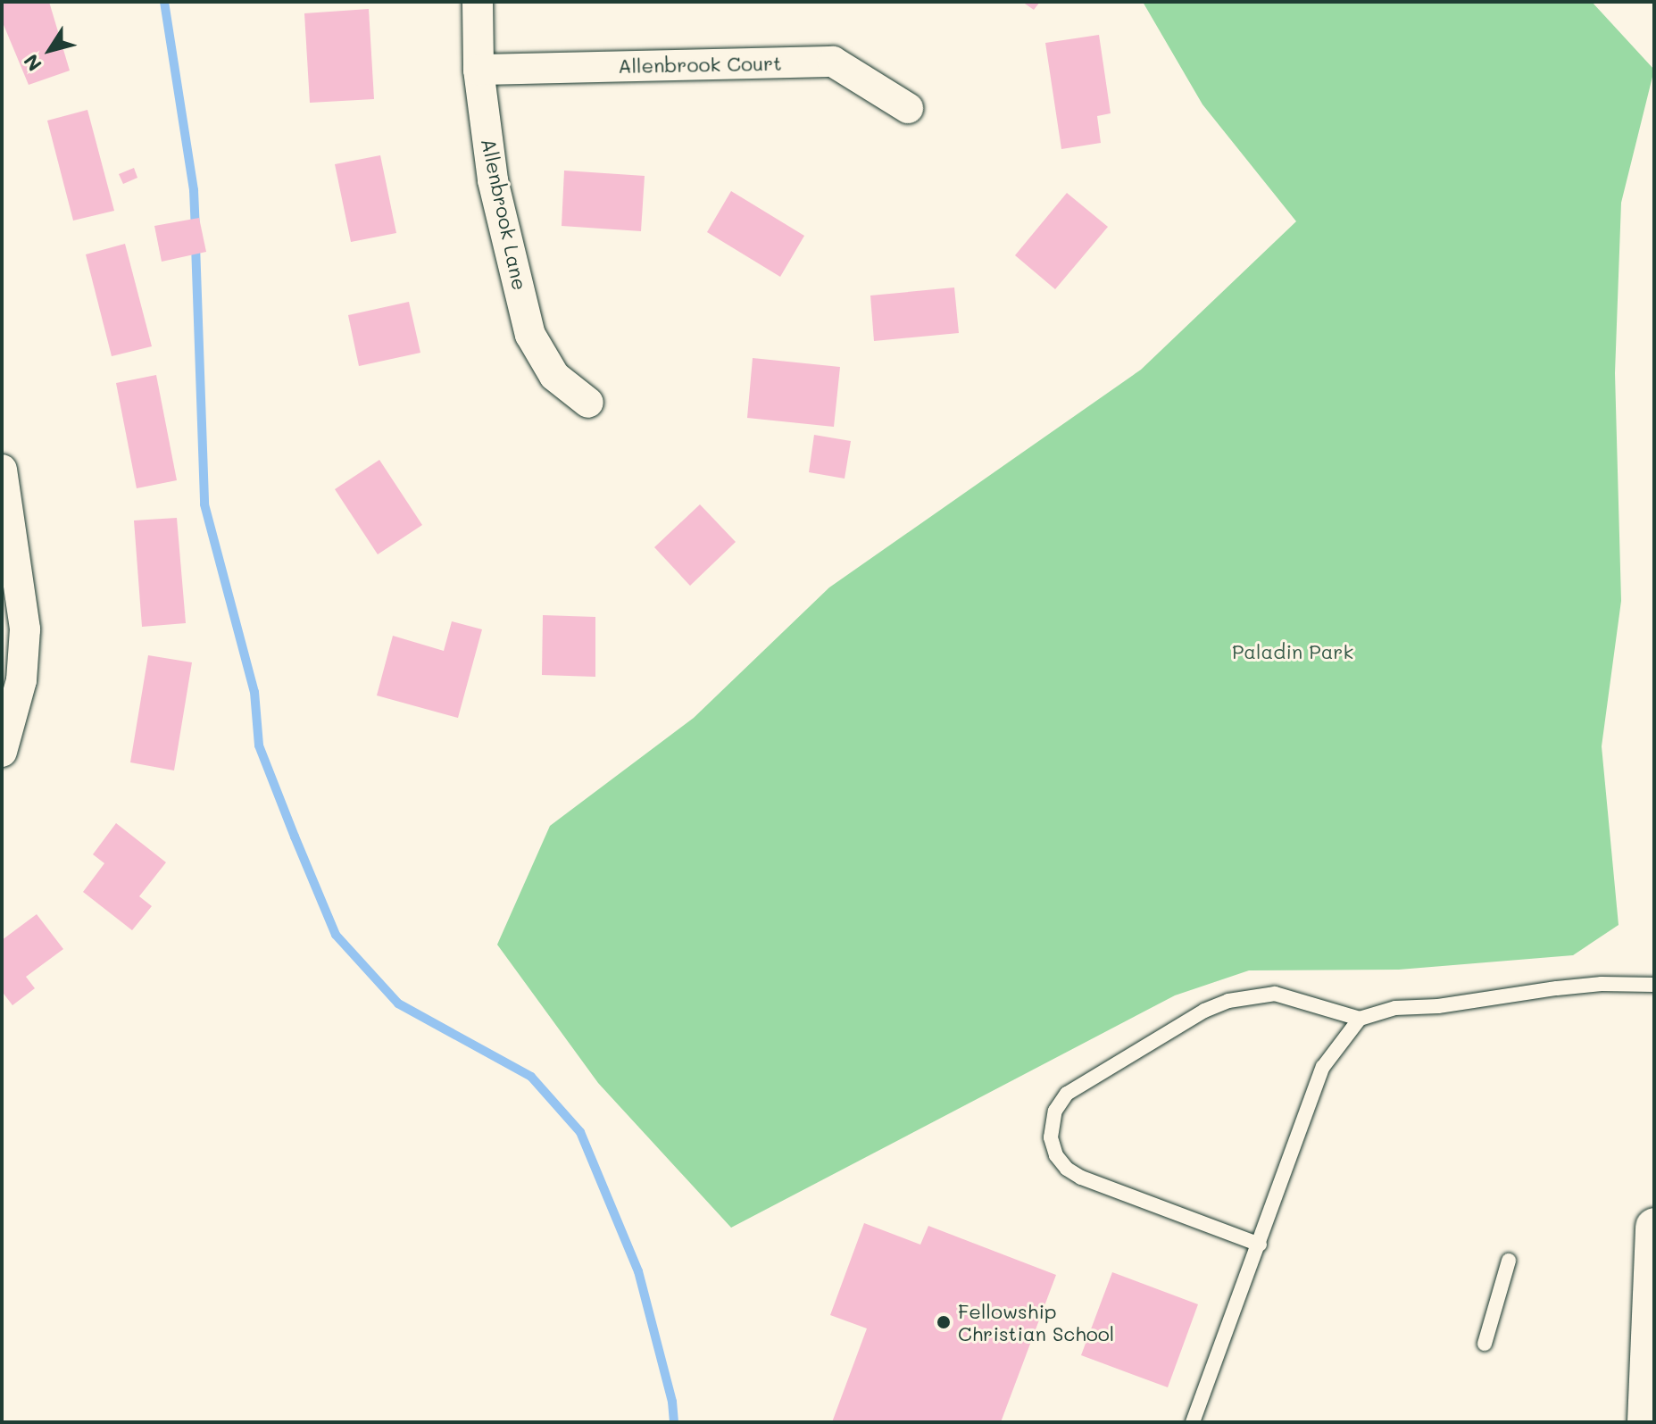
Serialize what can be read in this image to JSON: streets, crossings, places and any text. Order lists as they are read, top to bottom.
{
  "streets": {
    "street": ["Allenbrook Court", "Allenbrook Lane"]
  },
  "crossings": [
    ["Allenbrook Court", "Allenbrook Lane"]
  ],
  "parks": ["Paladin Park"],
  "places": ["Fellowship Christian School"],
  "north": "bottom left"
}
